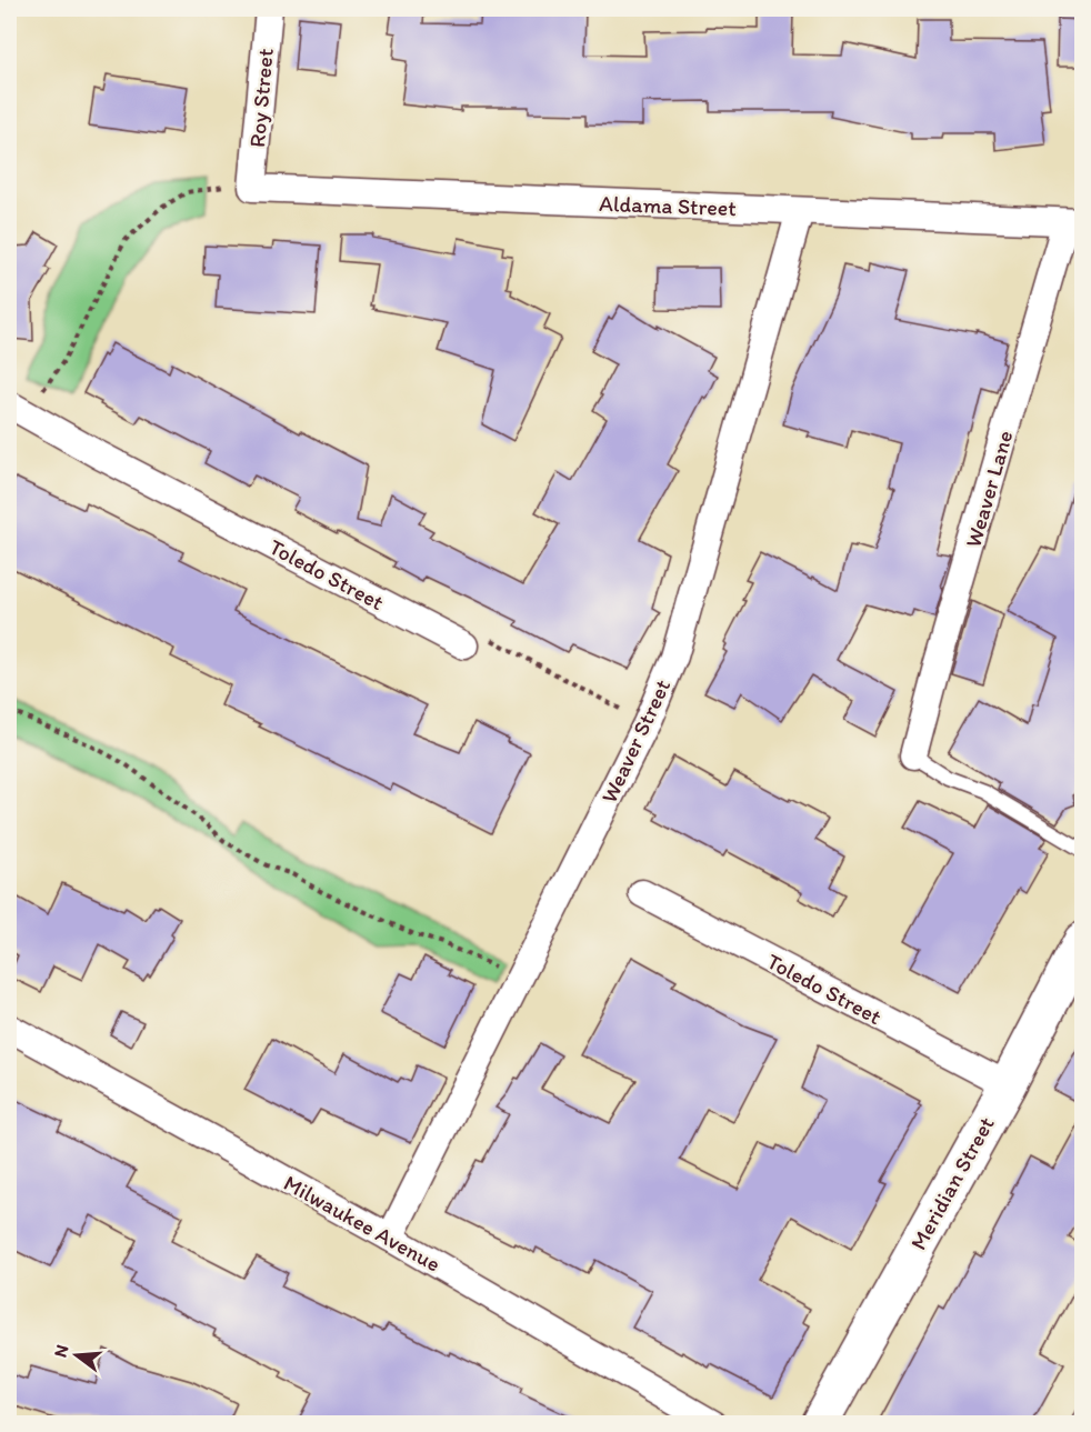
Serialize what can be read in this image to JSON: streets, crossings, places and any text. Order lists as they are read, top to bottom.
{
  "streets": {
    "street": [
      "Roy Street",
      "Aldama Street",
      "Weaver Lane",
      "Toledo Street",
      "Weaver Street",
      "Meridian Street",
      "Milwaukee Avenue"
    ]
  },
  "crossings": [
    ["Roy Street", "Aldama Street"],
    ["Aldama Street", "Weaver Lane"],
    ["Aldama Street", "Weaver Street"],
    ["Toledo Street", "Meridian Street"],
    ["Weaver Street", "Milwaukee Avenue"]
  ],
  "north": "left"
}
